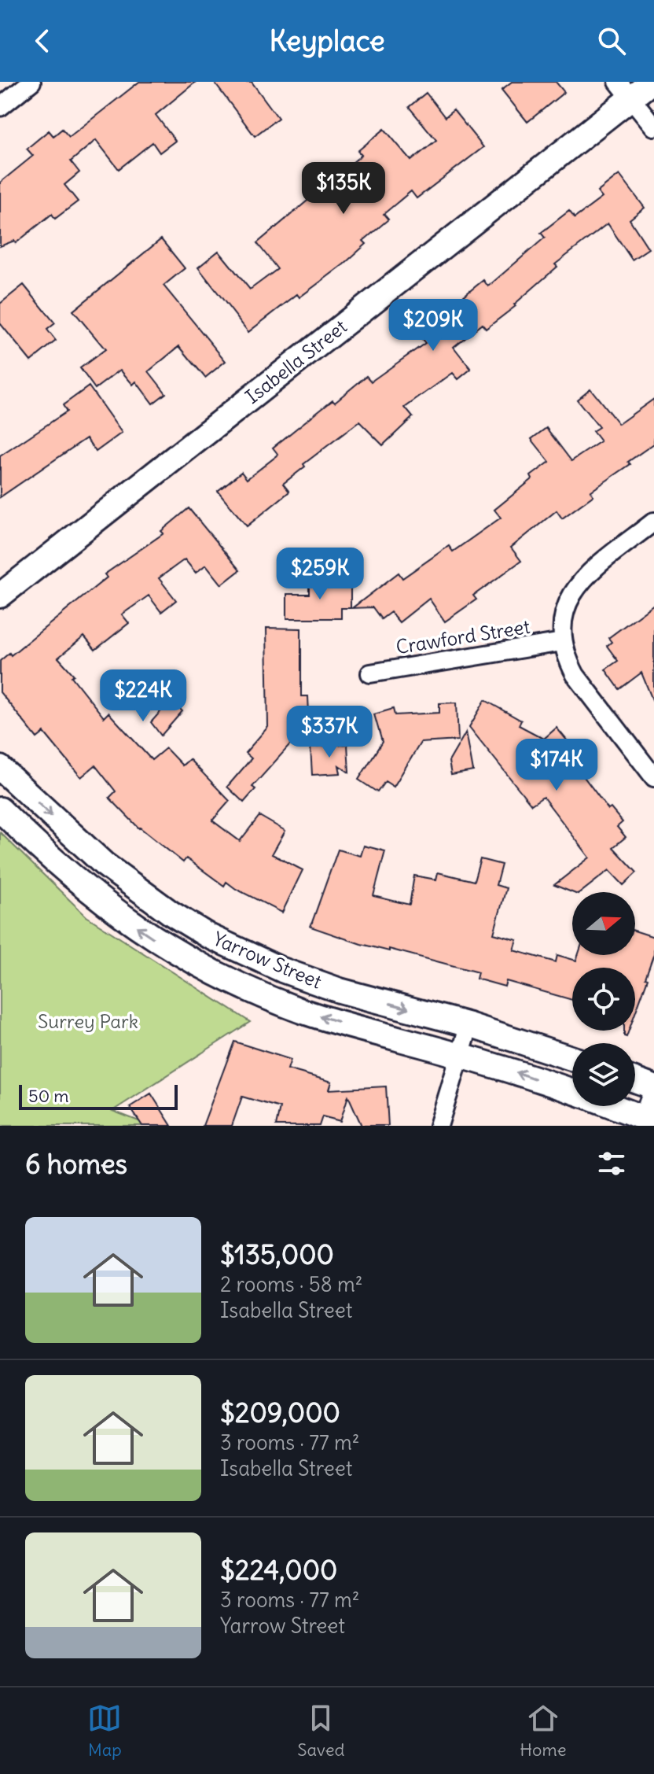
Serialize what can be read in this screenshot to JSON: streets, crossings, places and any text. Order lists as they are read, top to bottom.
{
  "streets": {
    "street": ["Isabella Street", "Crawford Street", "Yarrow Street"]
  },
  "parks": ["Surrey Park"],
  "scale_bar": "50 m",
  "north": "right",
  "page": {
    "header": "Keyplace",
    "price": [
      "$135K",
      "$209K",
      "$259K",
      "$224K",
      "$337K",
      "$174K"
    ],
    "scale": "50 m",
    "heading": "6 homes",
    "list": [
      {
        "name": "$135,000",
        "note": "2 rooms · 58 m² · Isabella Street"
      },
      {
        "name": "$209,000",
        "note": "3 rooms · 77 m² · Isabella Street"
      },
      {
        "name": "$224,000",
        "note": "3 rooms · 77 m² · Yarrow Street"
      }
    ],
    "tabs": ["Map", "Saved", "Home"]
  }
}
